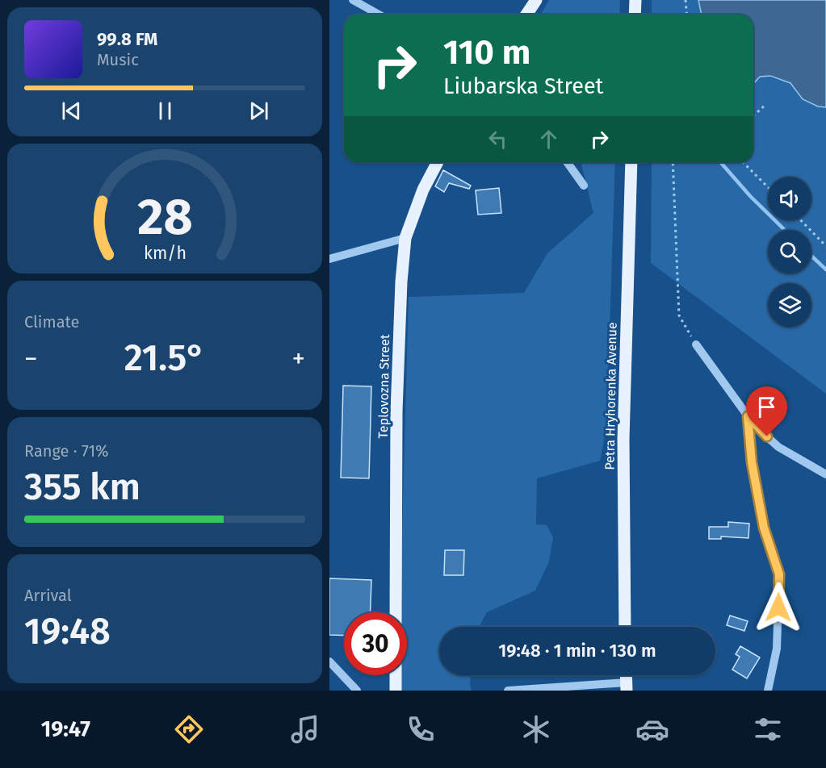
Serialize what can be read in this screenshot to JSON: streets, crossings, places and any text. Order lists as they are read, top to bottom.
{
  "streets": {
    "main road": ["Teplovozna Street", "Petra Hryhorenka Avenue"]
  },
  "page": {
    "turn": ["110 m", "Liubarska Street"],
    "song": ["99.8 FM", "Music"],
    "tile": [
      "Climate",
      ["Range · 71%", "355 km"],
      ["Arrival", "19:48"]
    ],
    "heat": ["−", "21.5°", "+"],
    "limit": "30",
    "trip": "19:48 · 1 min · 130 m",
    "tabs": "19:47",
    "gauge": ["28", "km/h"]
  }
}
